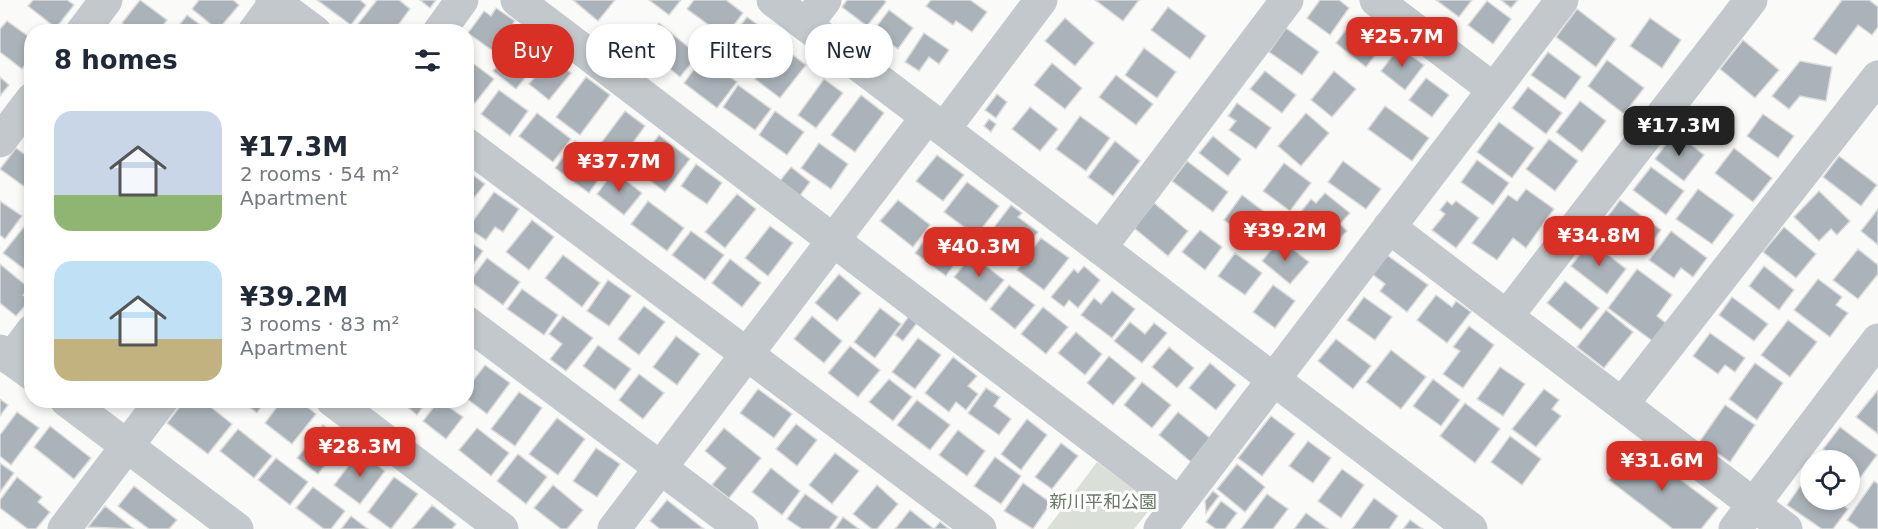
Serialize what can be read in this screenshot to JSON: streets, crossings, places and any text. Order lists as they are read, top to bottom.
{
  "parks": ["新川平和公園"],
  "page": {
    "price": [
      "¥25.7M",
      "¥17.3M",
      "¥37.7M",
      "¥39.2M",
      "¥34.8M",
      "¥40.3M",
      "¥28.3M",
      "¥31.6M"
    ],
    "chip": [
      "Buy",
      "Rent",
      "Filters",
      "New"
    ],
    "heading": "8 homes",
    "list": [
      {
        "name": "¥17.3M",
        "note": "2 rooms · 54 m² · Apartment"
      },
      {
        "name": "¥39.2M",
        "note": "3 rooms · 83 m² · Apartment"
      }
    ]
  }
}
